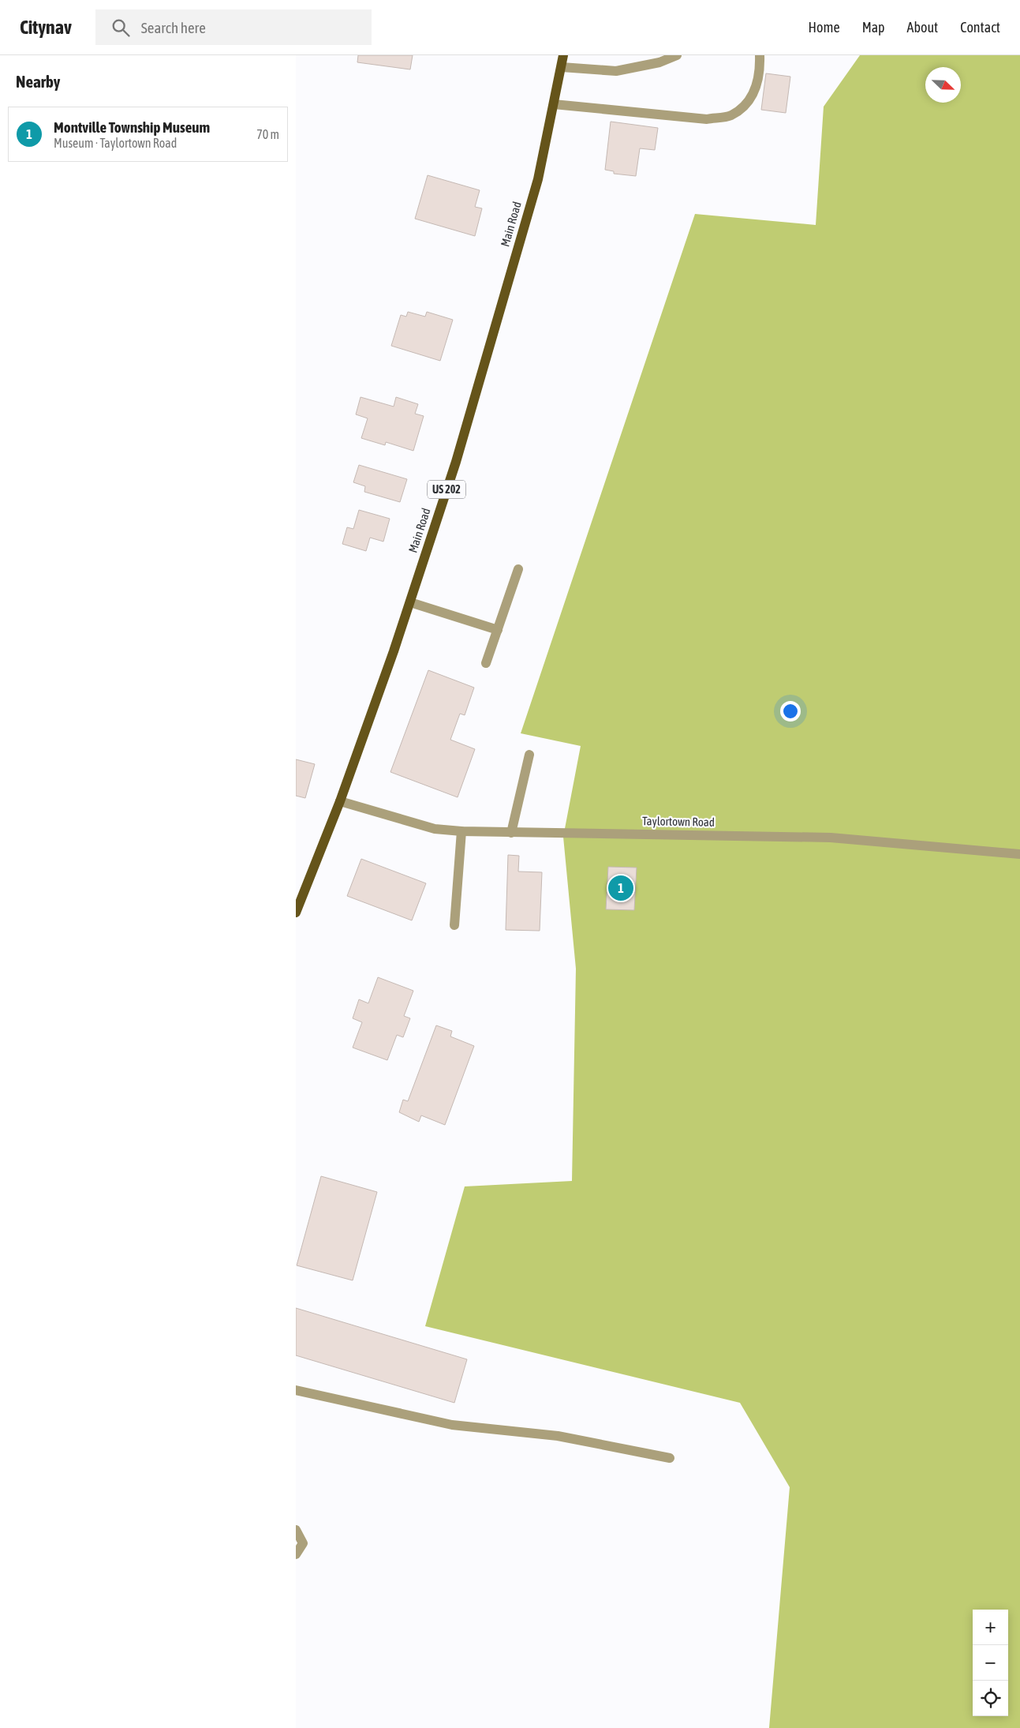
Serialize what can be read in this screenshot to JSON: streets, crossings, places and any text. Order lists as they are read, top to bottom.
{
  "streets": {
    "main road": ["Main Road", "US 202"],
    "street": ["Taylortown Road"]
  },
  "crossings": [
    ["Main Road", "Taylortown Road"]
  ],
  "north": "bottom right",
  "page": {
    "header": "Citynav",
    "search": "Search here",
    "nav": [
      "Home",
      "Map",
      "About",
      "Contact"
    ],
    "heading": "Nearby",
    "list": [
      {
        "mark": "1",
        "name": "Montville Township Museum",
        "note": "Museum · Taylortown Road",
        "value": "70 m"
      }
    ],
    "pins": "1",
    "map_buttons": ["+", "−"]
  }
}
